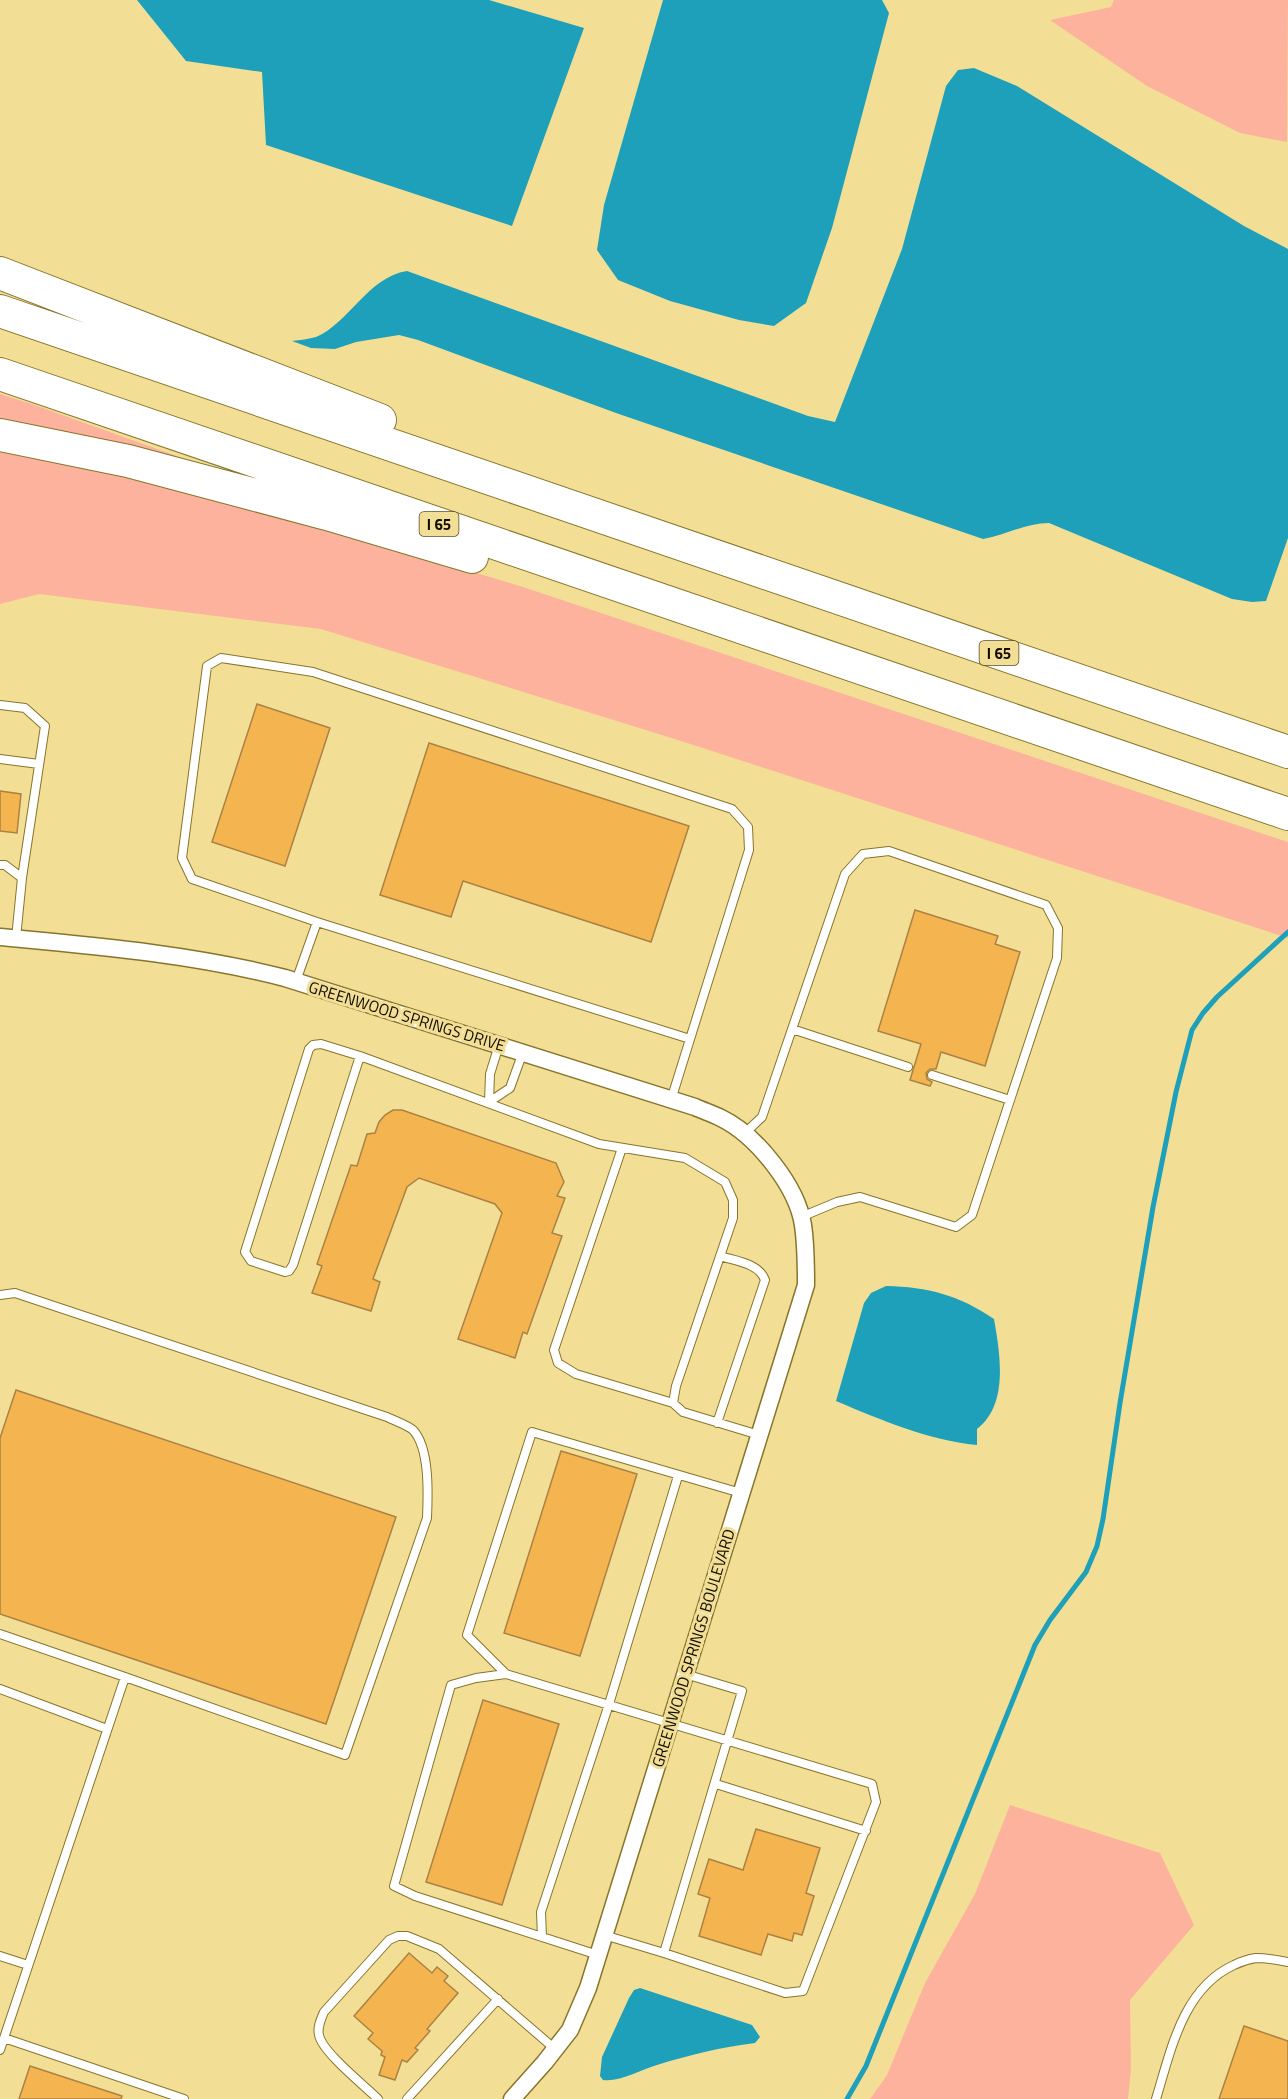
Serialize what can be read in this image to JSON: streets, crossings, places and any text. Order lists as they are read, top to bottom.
{
  "streets": {
    "highway": ["I 65"],
    "street": ["GREENWOOD SPRINGS DRIVE", "GREENWOOD SPRINGS BOULEVARD"]
  },
  "crossings": [
    ["GREENWOOD SPRINGS DRIVE", "GREENWOOD SPRINGS BOULEVARD"]
  ]
}
